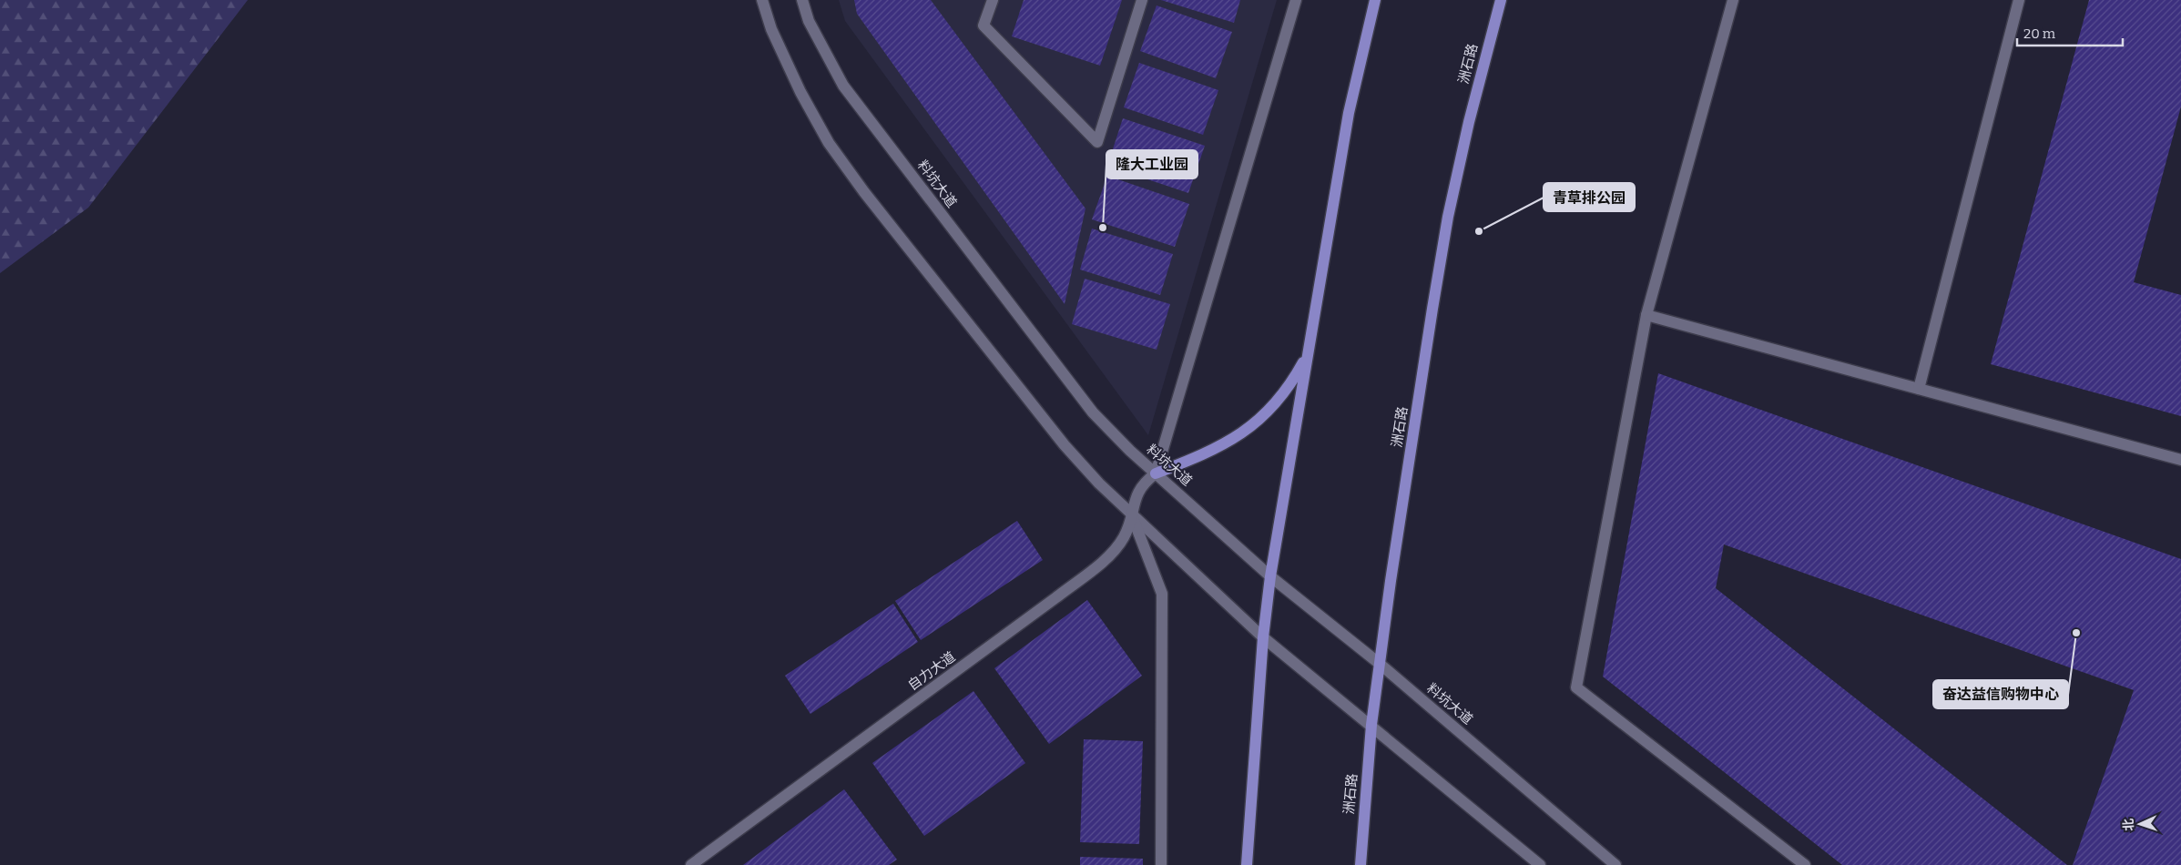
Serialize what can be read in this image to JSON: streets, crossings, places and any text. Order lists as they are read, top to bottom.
{
  "streets": {
    "main road": ["洲石路"],
    "street": ["料坑大道", "自力大道"]
  },
  "crossings": [
    ["洲石路", "料坑大道"],
    ["料坑大道", "自力大道"]
  ],
  "places": ["隆大工业园", "青草排公园", "奋达益信购物中心"],
  "scale_bar": "20 m",
  "north": "left"
}
